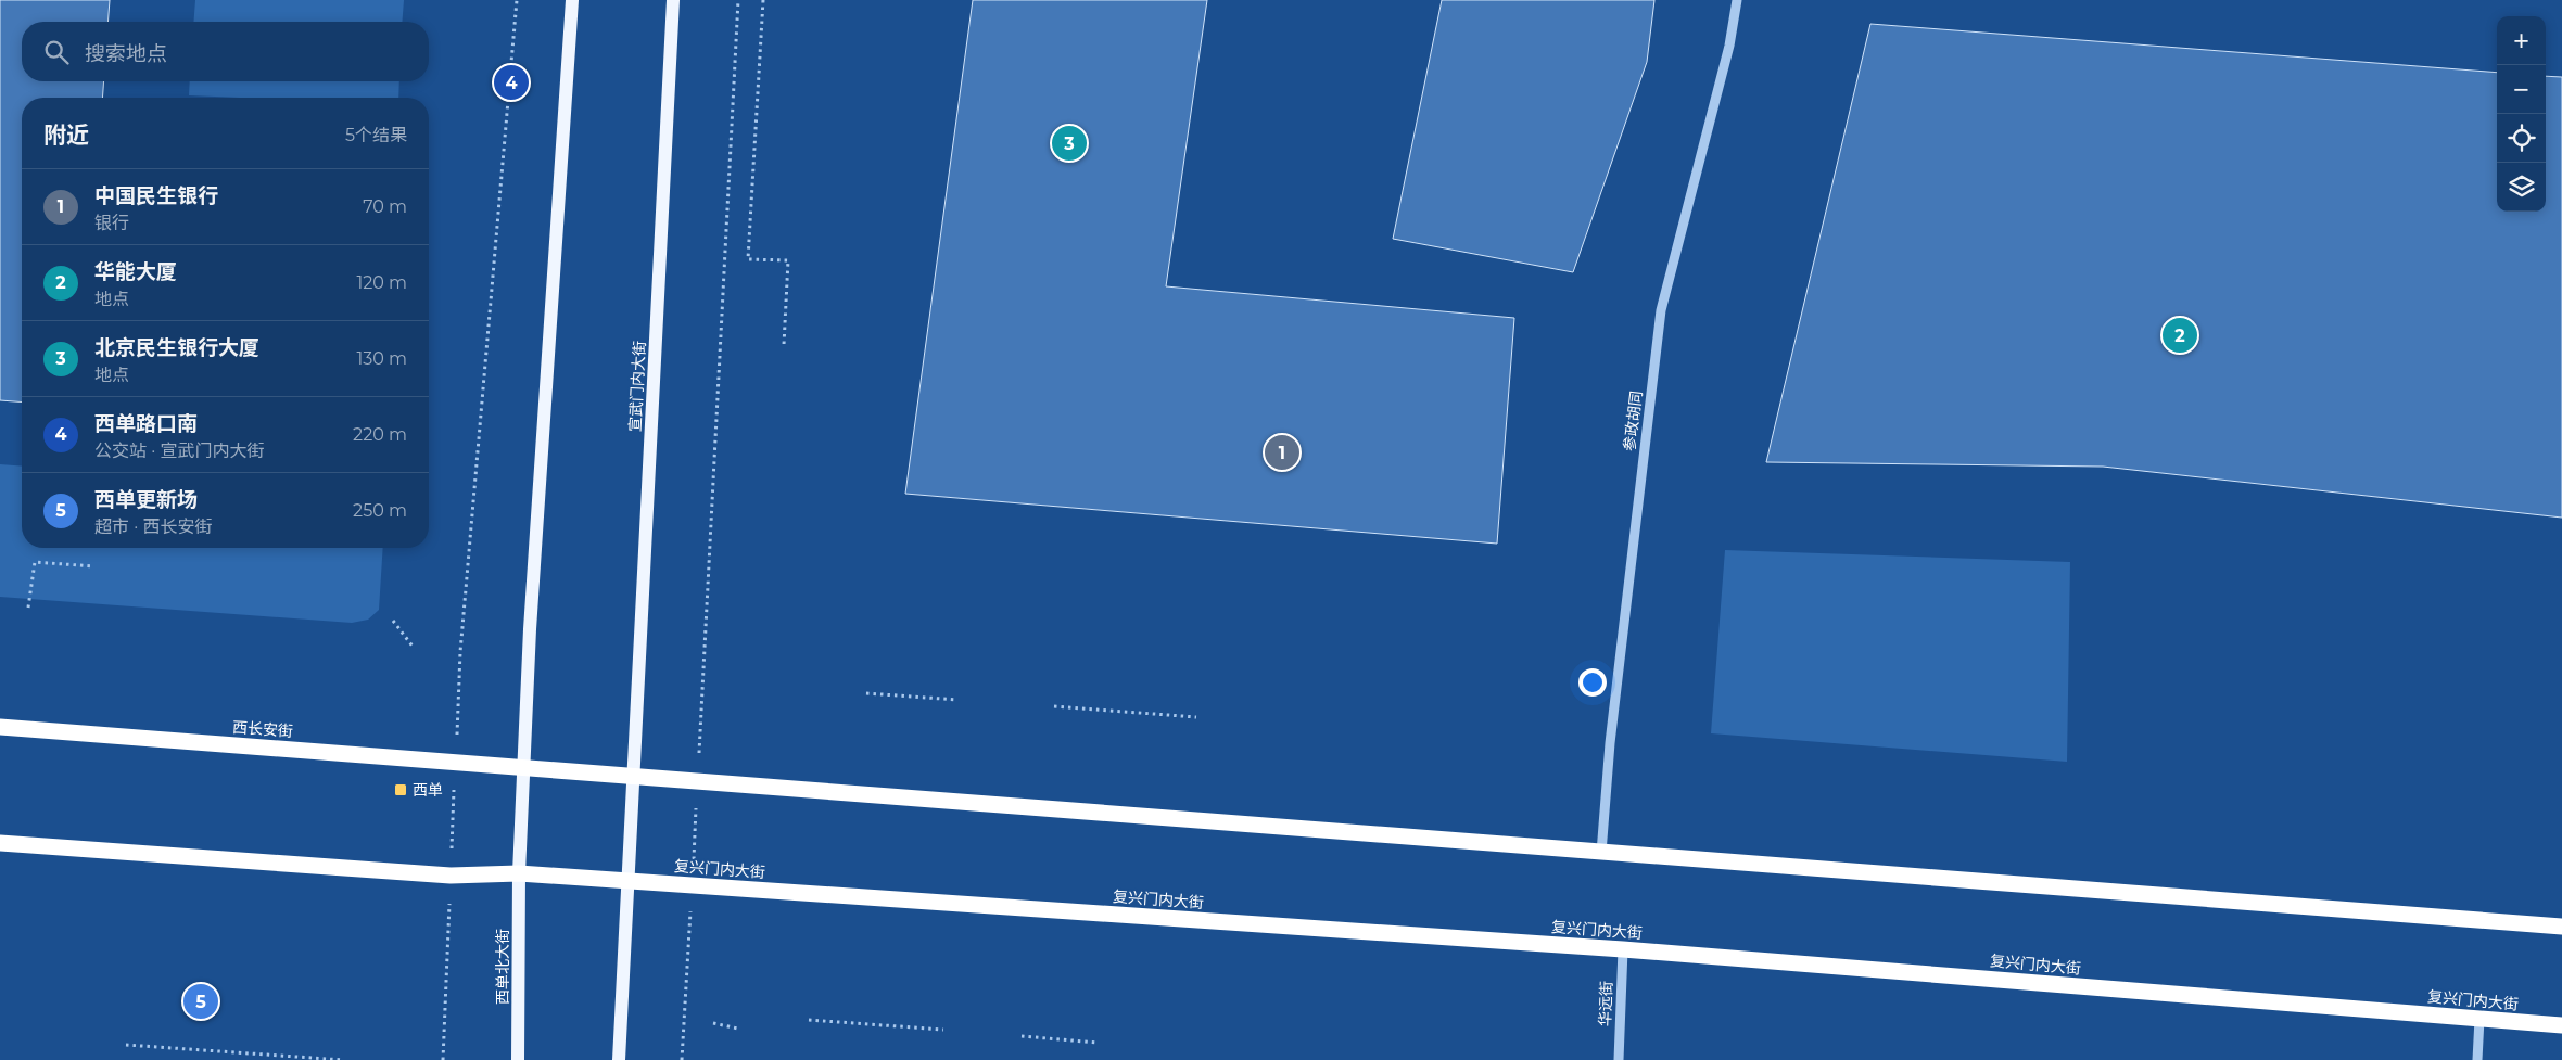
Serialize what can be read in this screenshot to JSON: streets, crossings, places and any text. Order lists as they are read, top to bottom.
{
  "streets": {
    "highway": ["西长安街", "复兴门内大街"],
    "main road": ["宣武门内大街", "西单北大街"],
    "street": ["参政胡同", "华远街"]
  },
  "crossings": [
    ["宣武门内大街", "西长安街"],
    ["宣武门内大街", "复兴门内大街"],
    ["西长安街", "西单北大街"],
    ["复兴门内大街", "西单北大街"],
    ["复兴门内大街", "华远街"]
  ],
  "places": {
    "transit": ["西单"]
  },
  "page": {
    "map_buttons": ["+", "−"],
    "search": "搜索地点",
    "pins": [
      "4",
      "3",
      "2",
      "1",
      "5"
    ],
    "heading": ["附近", "5个结果"],
    "list": [
      {
        "mark": "1",
        "name": "中国民生银行",
        "note": "银行",
        "value": "70 m"
      },
      {
        "mark": "2",
        "name": "华能大厦",
        "note": "地点",
        "value": "120 m"
      },
      {
        "mark": "3",
        "name": "北京民生银行大厦",
        "note": "地点",
        "value": "130 m"
      },
      {
        "mark": "4",
        "name": "西单路口南",
        "note": "公交站 · 宣武门内大街",
        "value": "220 m"
      },
      {
        "mark": "5",
        "name": "西单更新场",
        "note": "超市 · 西长安街",
        "value": "250 m"
      }
    ]
  }
}
